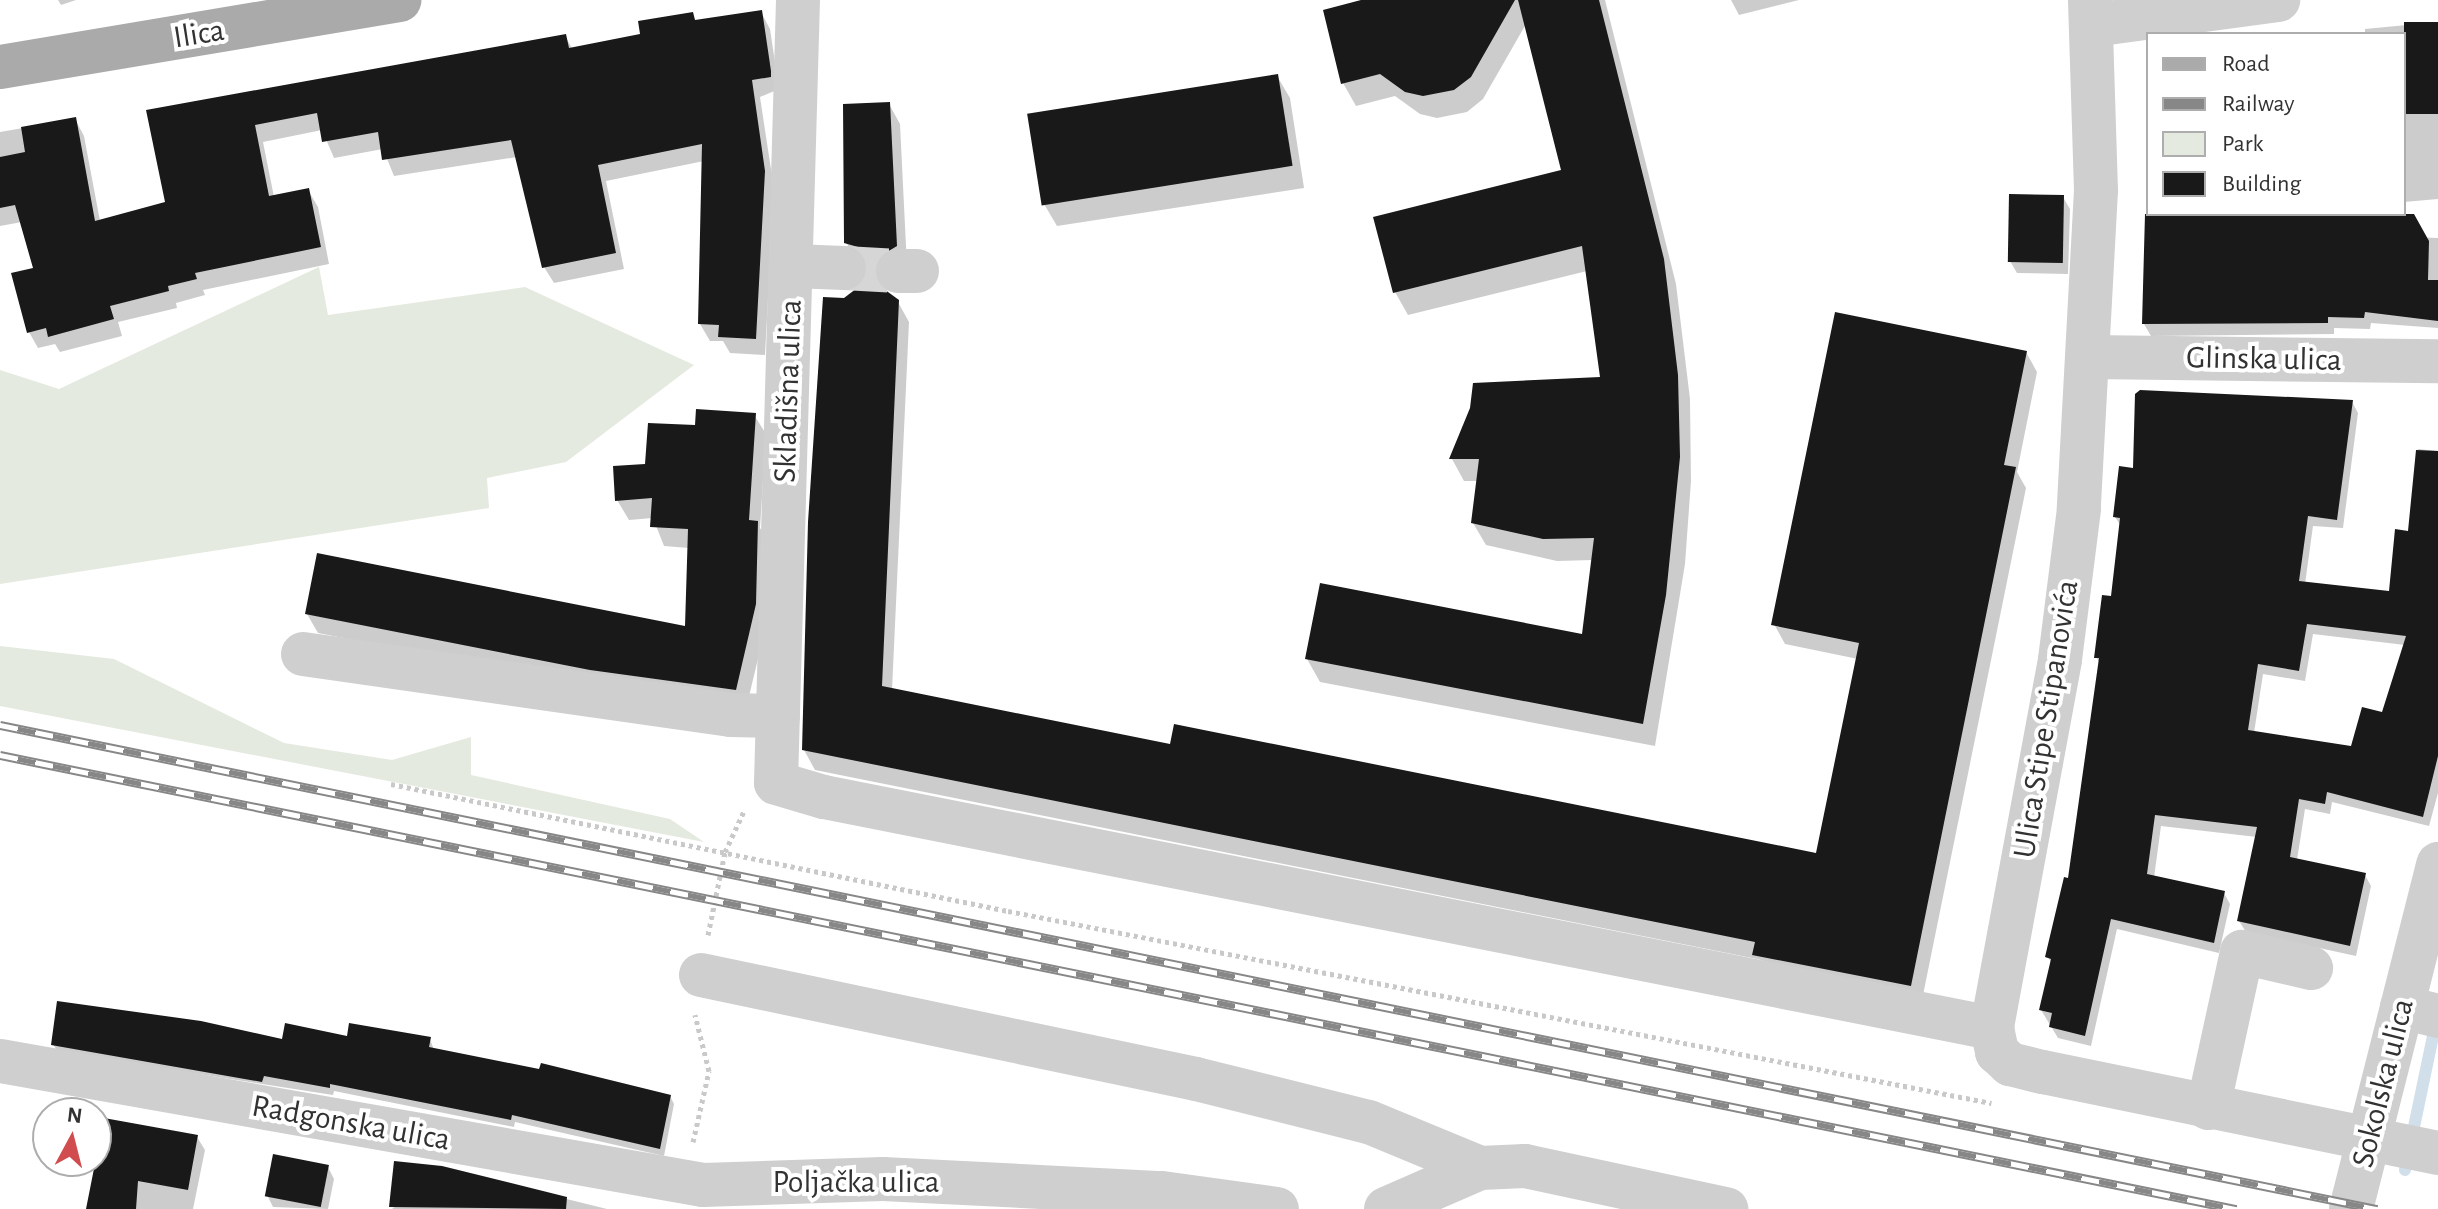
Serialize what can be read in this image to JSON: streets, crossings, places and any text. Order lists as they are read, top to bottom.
{
  "streets": {
    "main road": ["Ilica"],
    "street": [
      "Glinska ulica",
      "Skladišna ulica",
      "Ulica Stipe Stipanovića",
      "Sokolska ulica",
      "Radgonska ulica",
      "Poljačka ulica"
    ]
  },
  "crossings": [
    ["Glinska ulica", "Ulica Stipe Stipanovića"],
    ["Skladišna ulica", "Ulica Stipe Stipanovića"],
    ["Radgonska ulica", "Poljačka ulica"]
  ],
  "legend": [
    "Road",
    "Railway",
    "Park",
    "Building"
  ],
  "north": "top"
}
